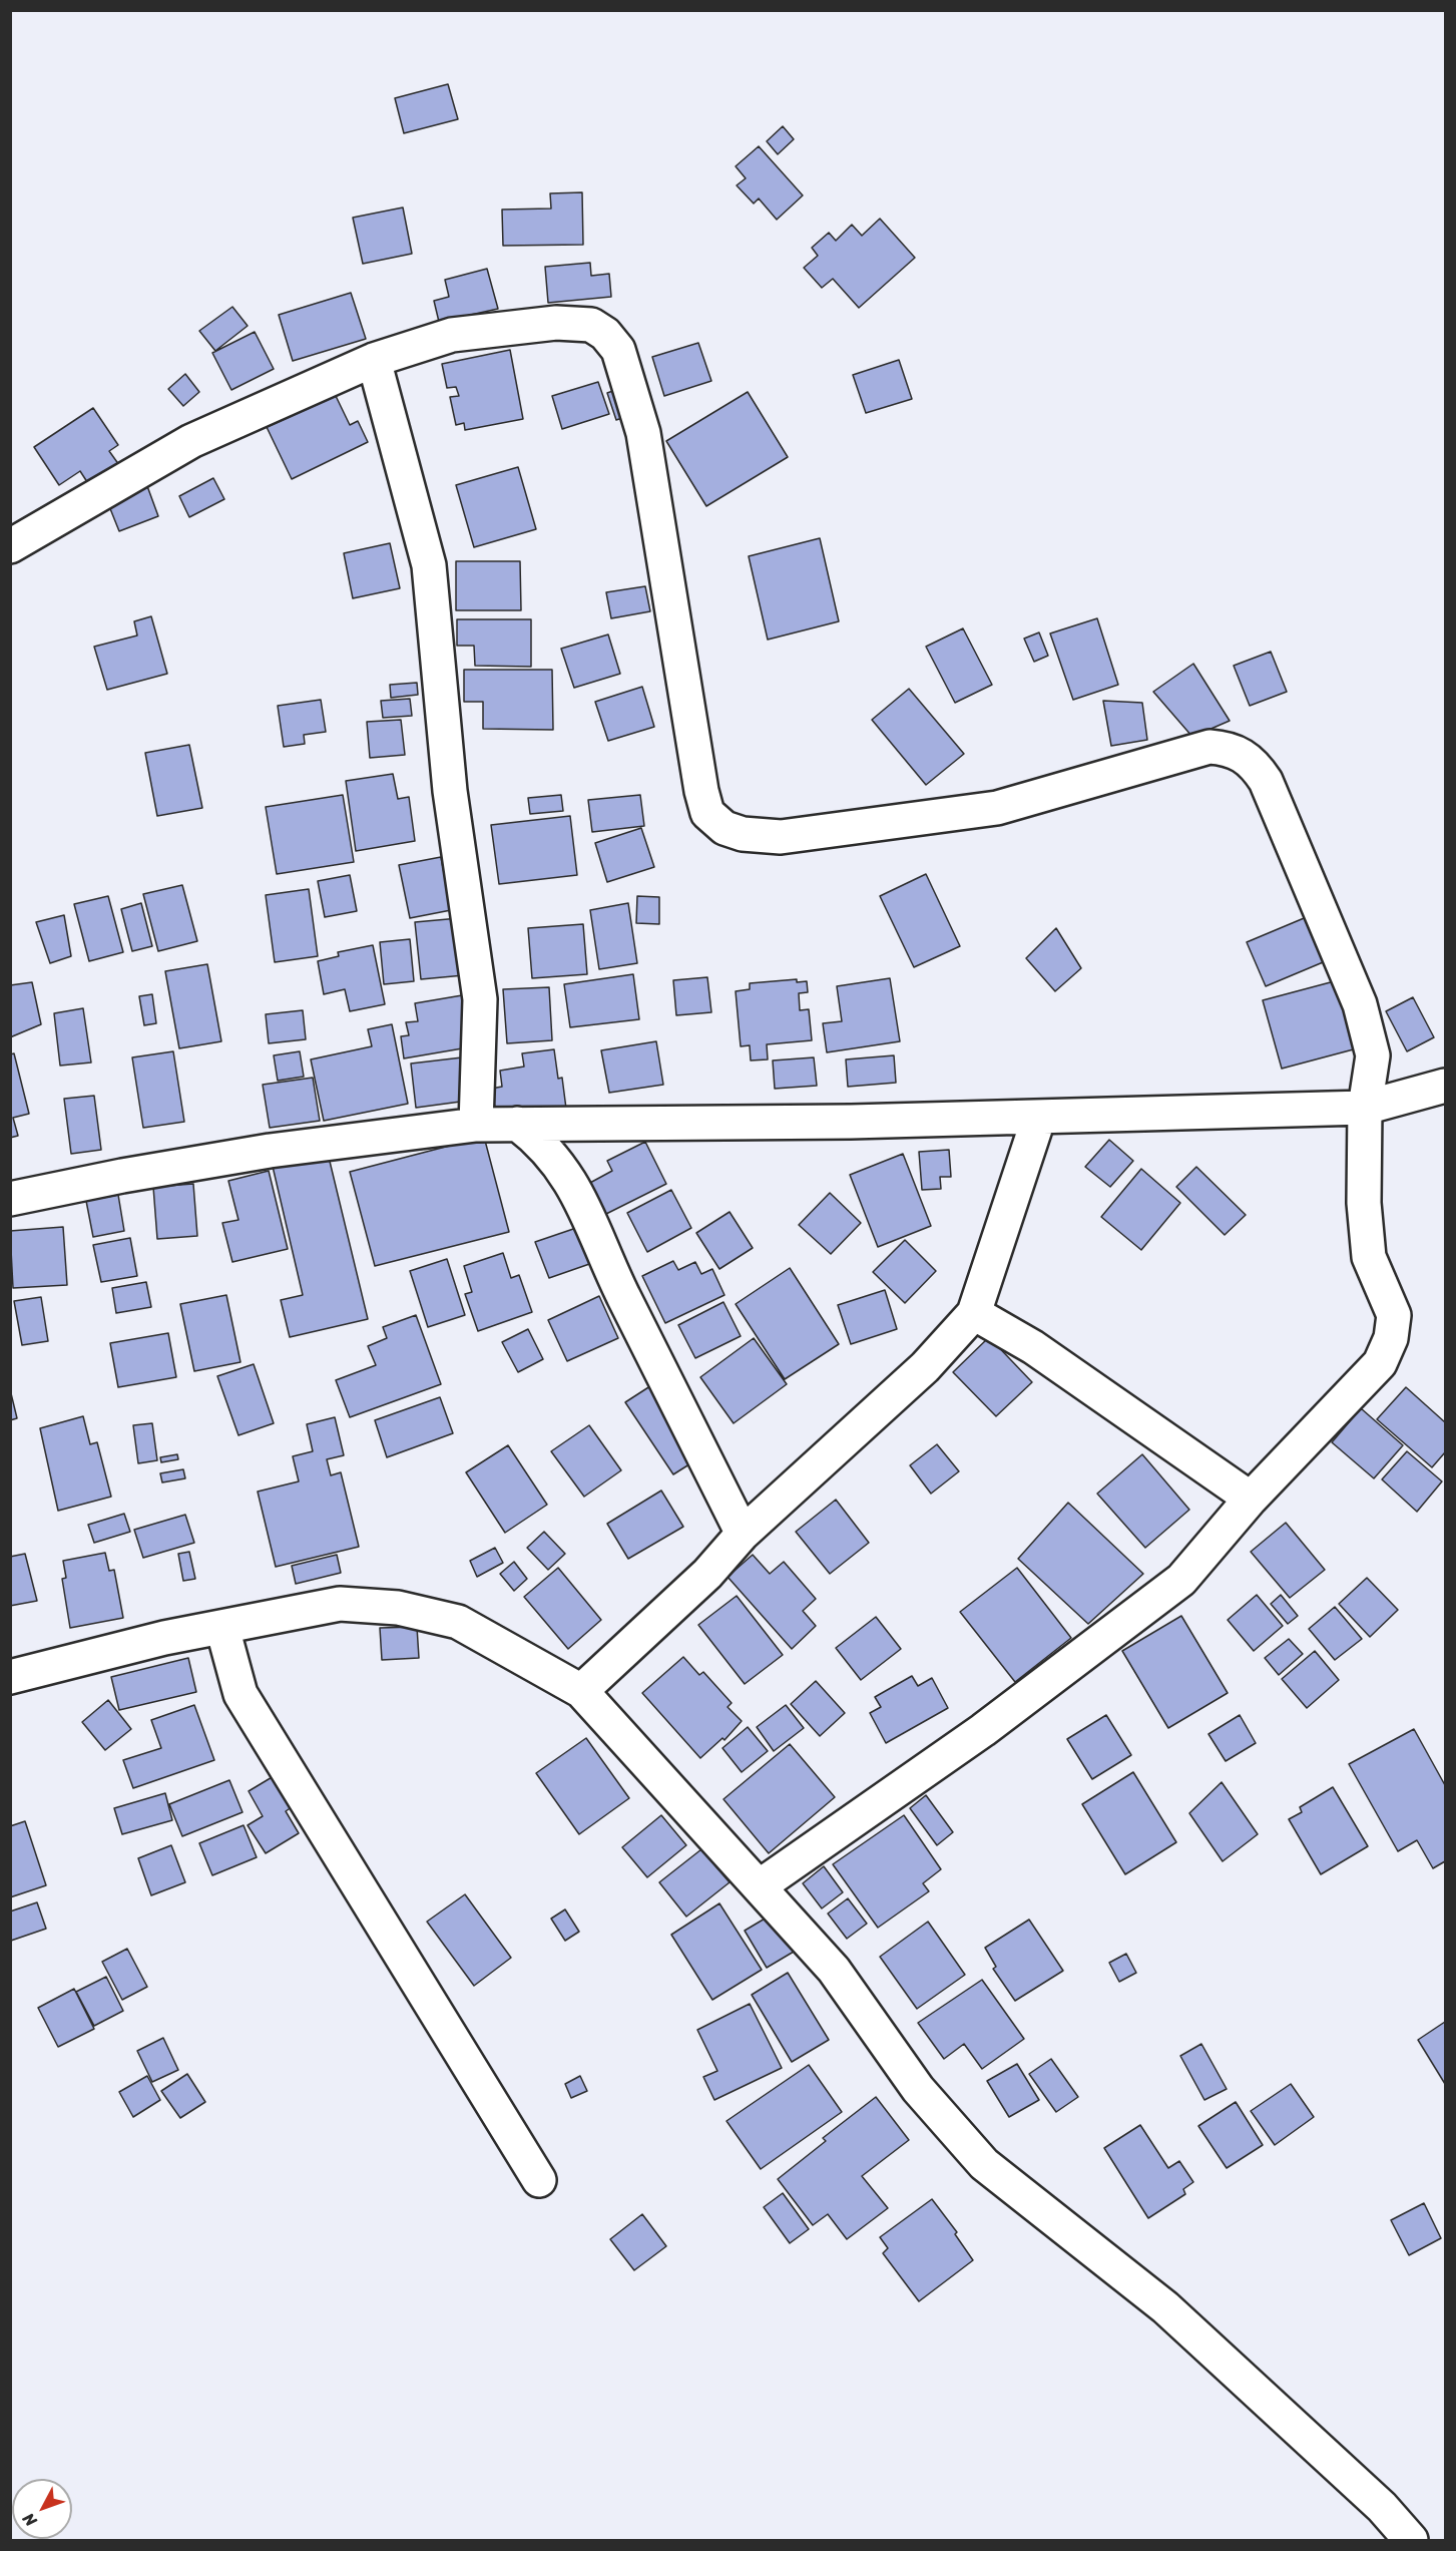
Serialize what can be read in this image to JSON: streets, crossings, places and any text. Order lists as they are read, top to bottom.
{
  "north": "bottom left"
}
